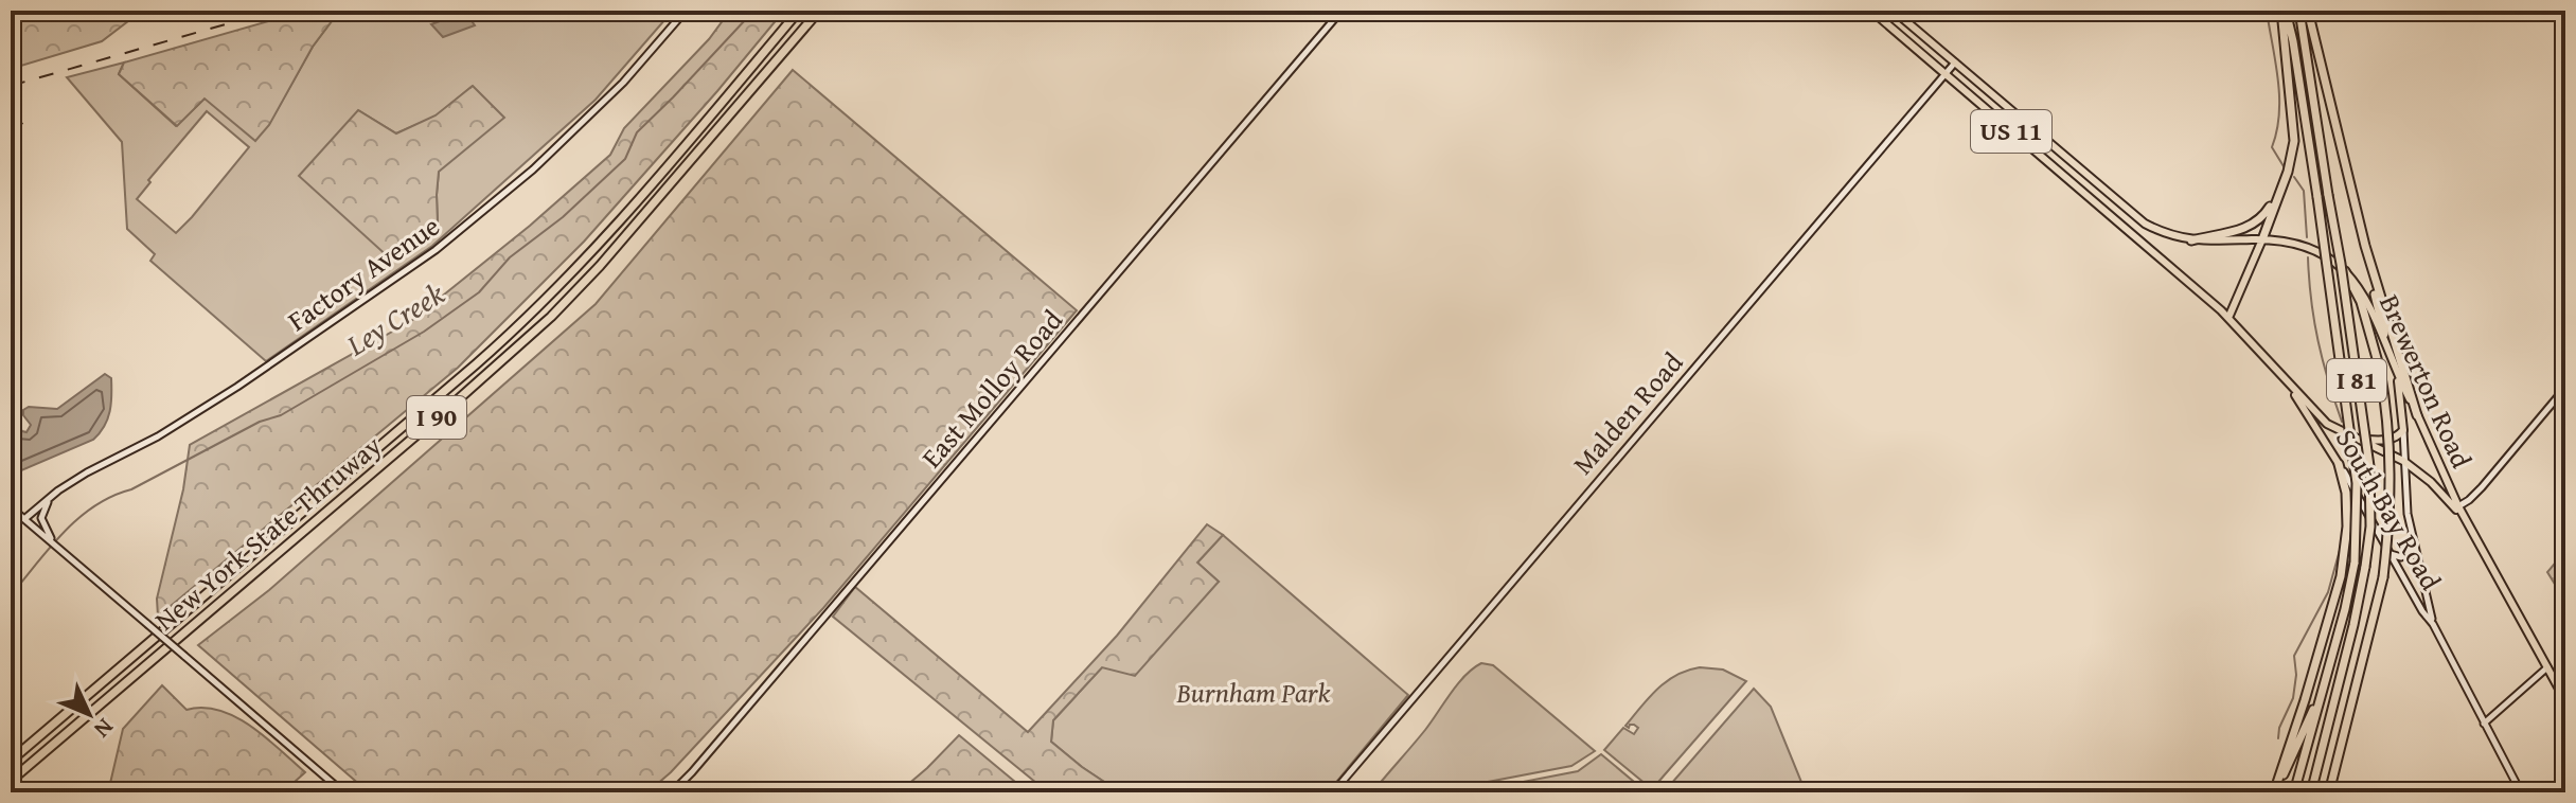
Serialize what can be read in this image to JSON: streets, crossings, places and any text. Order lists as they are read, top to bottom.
{
  "streets": {
    "highway": ["I 81", "I 90", "New York State Thruway"],
    "main road": ["US 11", "Brewerton Road", "South Bay Road"],
    "street": ["Factory Avenue", "East Molloy Road", "Malden Road"]
  },
  "crossings": [
    ["Brewerton Road", "Malden Road"],
    ["Brewerton Road", "South Bay Road"]
  ],
  "water": ["Ley Creek"],
  "parks": ["Burnham Park"],
  "north": "bottom right"
}
